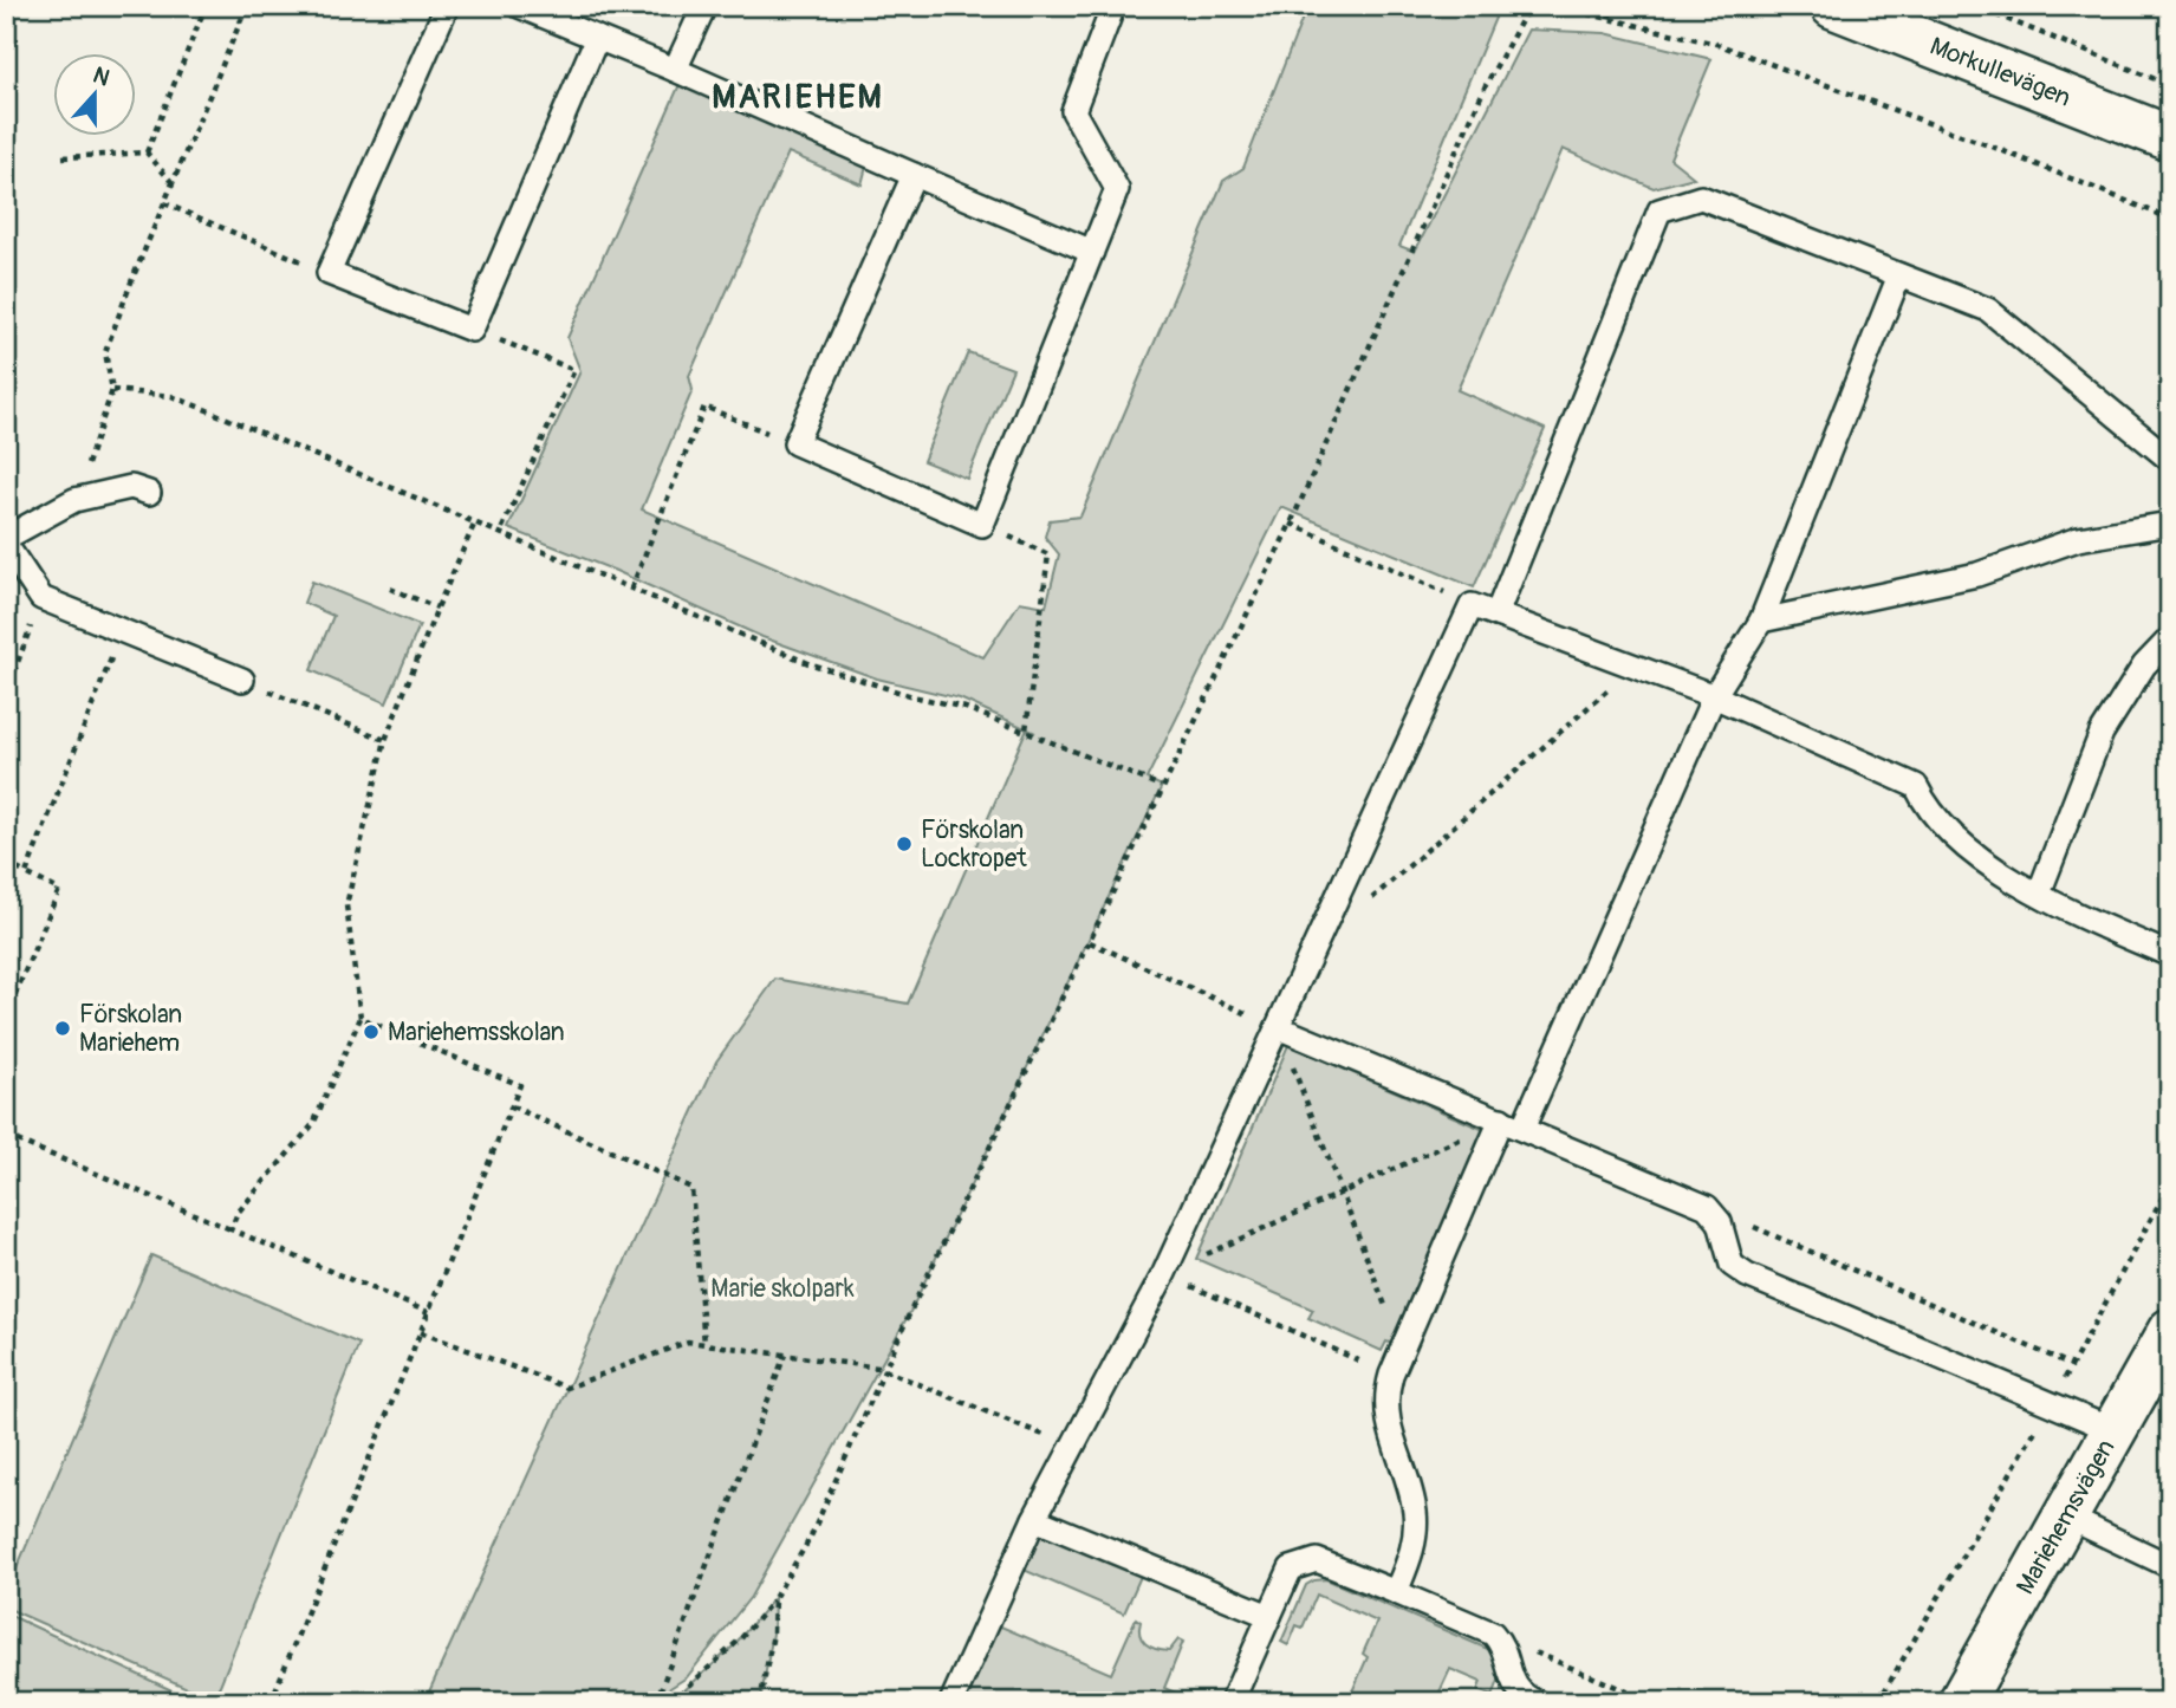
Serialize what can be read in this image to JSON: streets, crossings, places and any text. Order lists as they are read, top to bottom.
{
  "streets": {
    "street": ["Morkullevägen", "Mariehemsvägen"]
  },
  "districts": ["MARIEHEM"],
  "parks": ["Marie skolpark"],
  "places": ["Förskolan Lockropet", "Förskolan Mariehem", "Mariehemsskolan"],
  "north": "top"
}
